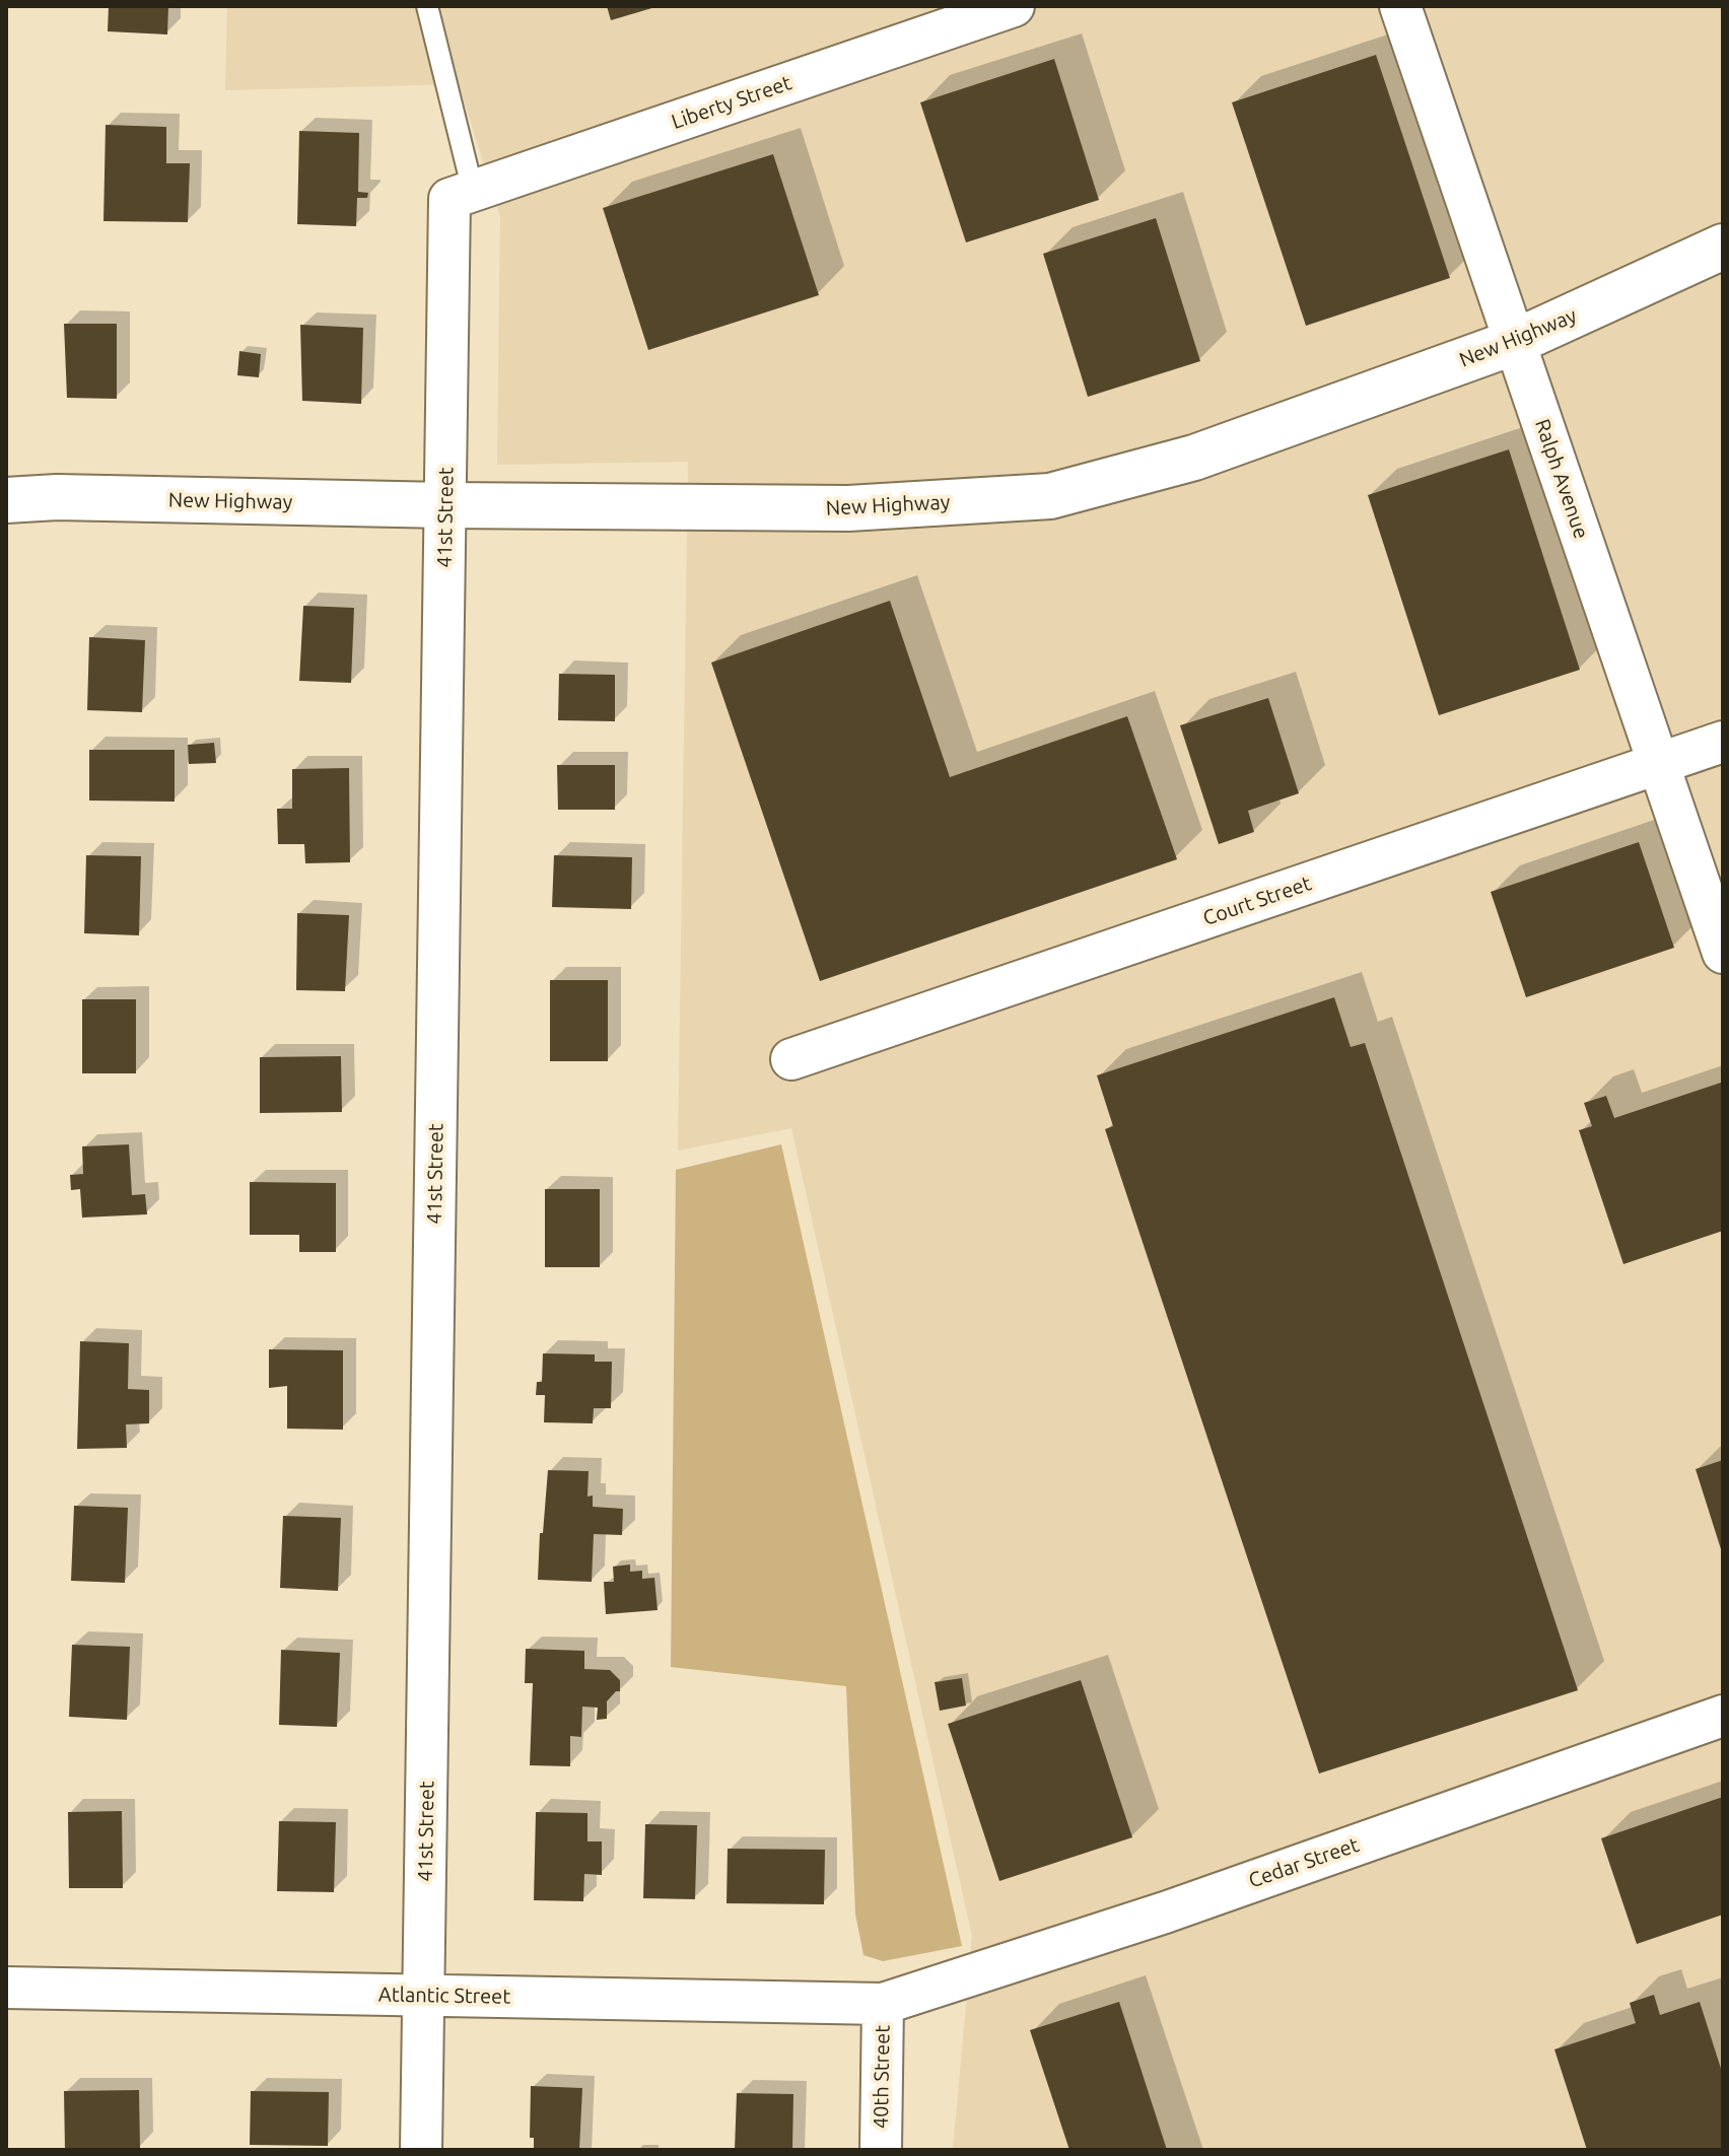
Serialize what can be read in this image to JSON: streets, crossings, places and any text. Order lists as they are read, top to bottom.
{
  "streets": {
    "main road": ["New Highway"],
    "street": [
      "Liberty Street",
      "Ralph Avenue",
      "41st Street",
      "Court Street",
      "Cedar Street",
      "Atlantic Street",
      "40th Street"
    ]
  },
  "crossings": [
    ["Liberty Street", "41st Street"],
    ["New Highway", "Ralph Avenue"],
    ["New Highway", "41st Street"],
    ["Ralph Avenue", "Court Street"],
    ["41st Street", "Atlantic Street"],
    ["Cedar Street", "Atlantic Street"],
    ["Cedar Street", "40th Street"],
    ["Atlantic Street", "40th Street"]
  ]
}
